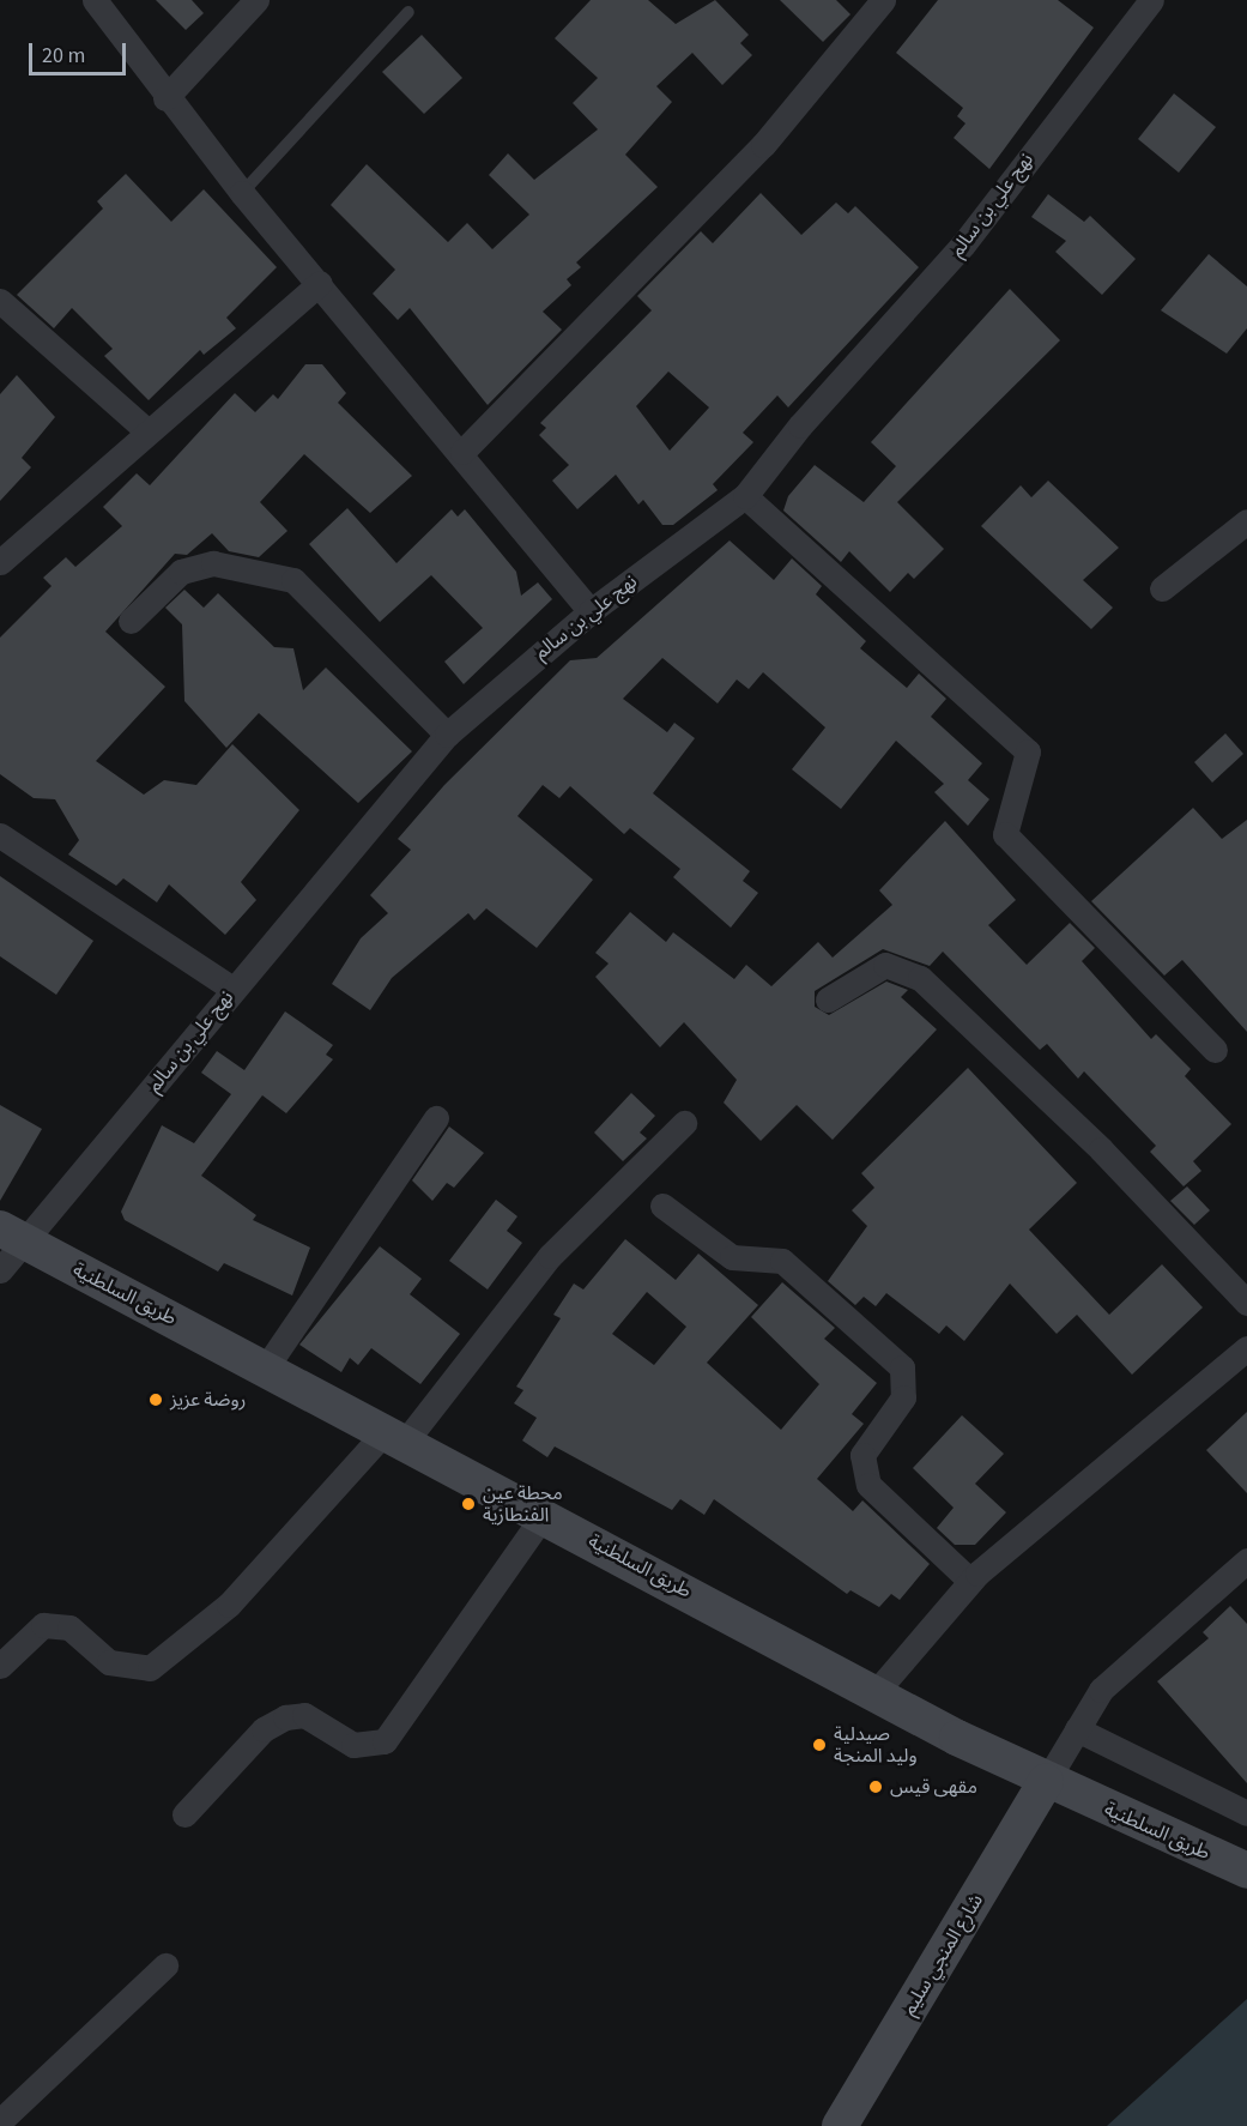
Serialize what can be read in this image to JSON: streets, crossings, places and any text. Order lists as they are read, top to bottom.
{
  "streets": {
    "main road": ["طريق السلطنية", "شارع المنجي سليم"],
    "street": ["نهج علي بن سالم"]
  },
  "crossings": [
    ["نهج علي بن سالم", "طريق السلطنية"],
    ["طريق السلطنية", "شارع المنجي سليم"]
  ],
  "places": [
    "روضة عزيز",
    "محطة عين الفنطازية",
    "صيدلية وليد المنجة",
    "مقهى قيس"
  ],
  "scale_bar": "20 m"
}
